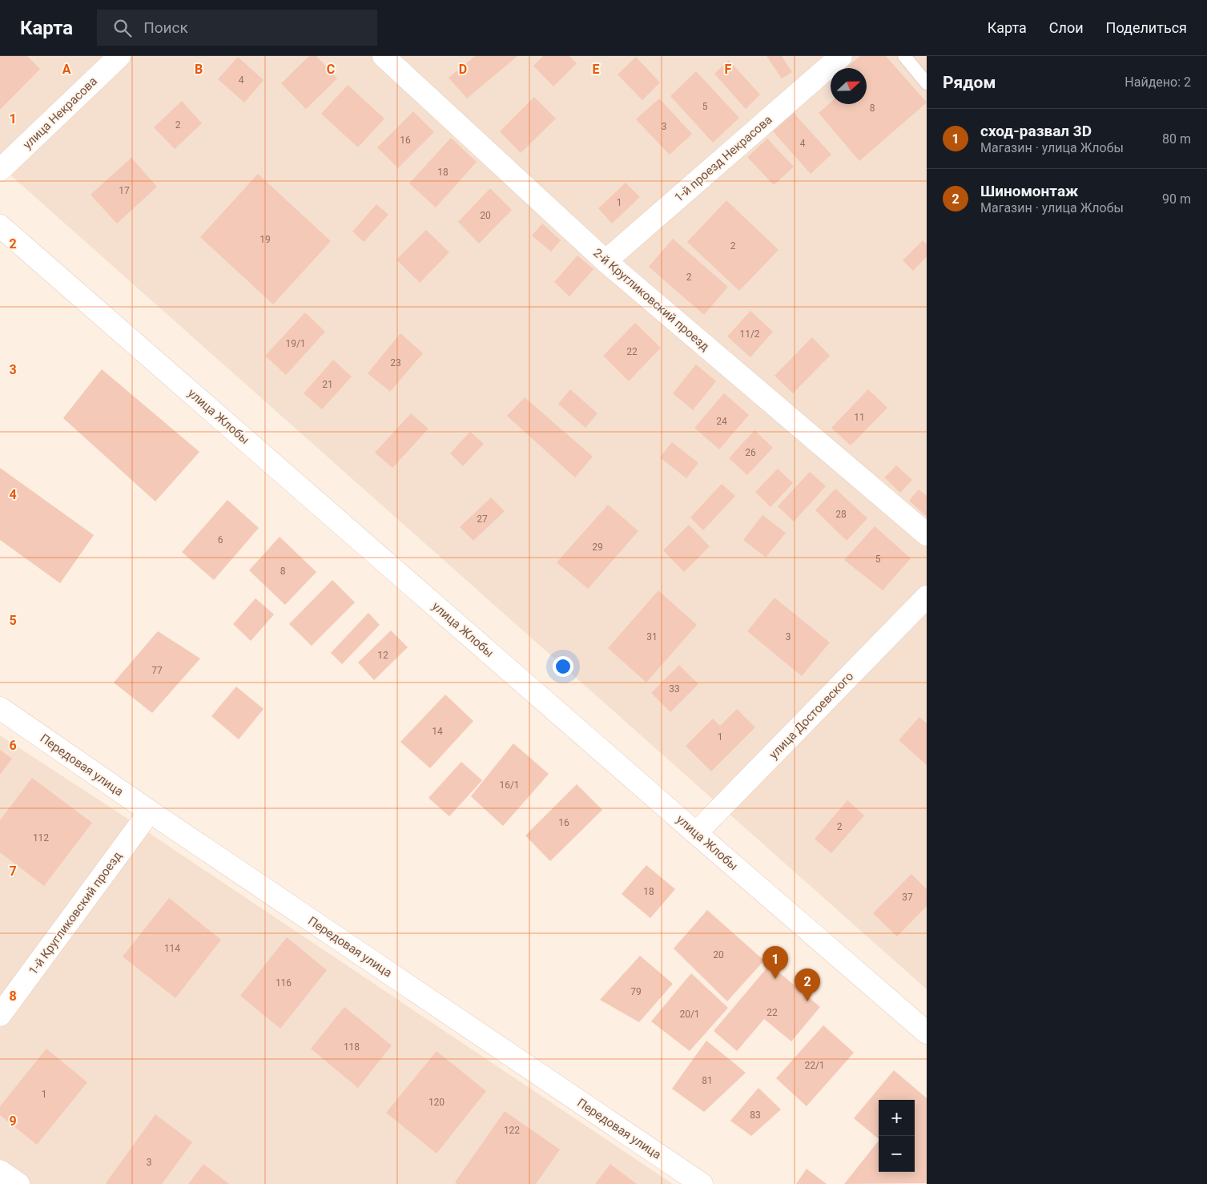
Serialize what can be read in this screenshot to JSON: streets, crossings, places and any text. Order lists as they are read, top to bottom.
{
  "streets": {
    "street": [
      "улица Некрасова",
      "1-й проезд Некрасова",
      "2-й Кругликовский проезд",
      "улица Жлобы",
      "улица Достоевского",
      "Передовая улица",
      "1-й Кругликовский проезд"
    ]
  },
  "crossings": [
    ["1-й проезд Некрасова", "2-й Кругликовский проезд"],
    ["улица Жлобы", "улица Достоевского"],
    ["Передовая улица", "1-й Кругликовский проезд"]
  ],
  "house_numbers": [
    "4",
    "5",
    "8",
    "2",
    "3",
    "16",
    "4",
    "18",
    "17",
    "1",
    "20",
    "19",
    "2",
    "2",
    "11/2",
    "19/1",
    "22",
    "23",
    "21",
    "11",
    "24",
    "26",
    "28",
    "27",
    "6",
    "29",
    "5",
    "8",
    "31",
    "3",
    "12",
    "77",
    "33",
    "14",
    "1",
    "16/1",
    "16",
    "2",
    "112",
    "18",
    "37",
    "114",
    "20",
    "116",
    "79",
    "22",
    "20/1",
    "118",
    "22/1",
    "81",
    "1",
    "120",
    "83",
    "122",
    "3"
  ],
  "north": "right",
  "page": {
    "header": "Карта",
    "search": "Поиск",
    "nav": ["Карта", "Слои", "Поделиться"],
    "heading": ["Рядом", "Найдено: 2"],
    "list": [
      {
        "mark": "1",
        "name": "сход-развал 3D",
        "note": "Магазин · улица Жлобы",
        "value": "80 m"
      },
      {
        "mark": "2",
        "name": "Шиномонтаж",
        "note": "Магазин · улица Жлобы",
        "value": "90 m"
      }
    ],
    "pins": ["1", "2"],
    "map_buttons": ["+", "−"]
  },
  "grid": {
    "columns": [
      "A",
      "B",
      "C",
      "D",
      "E",
      "F"
    ],
    "rows": [
      "1",
      "2",
      "3",
      "4",
      "5",
      "6",
      "7",
      "8",
      "9"
    ]
  }
}
